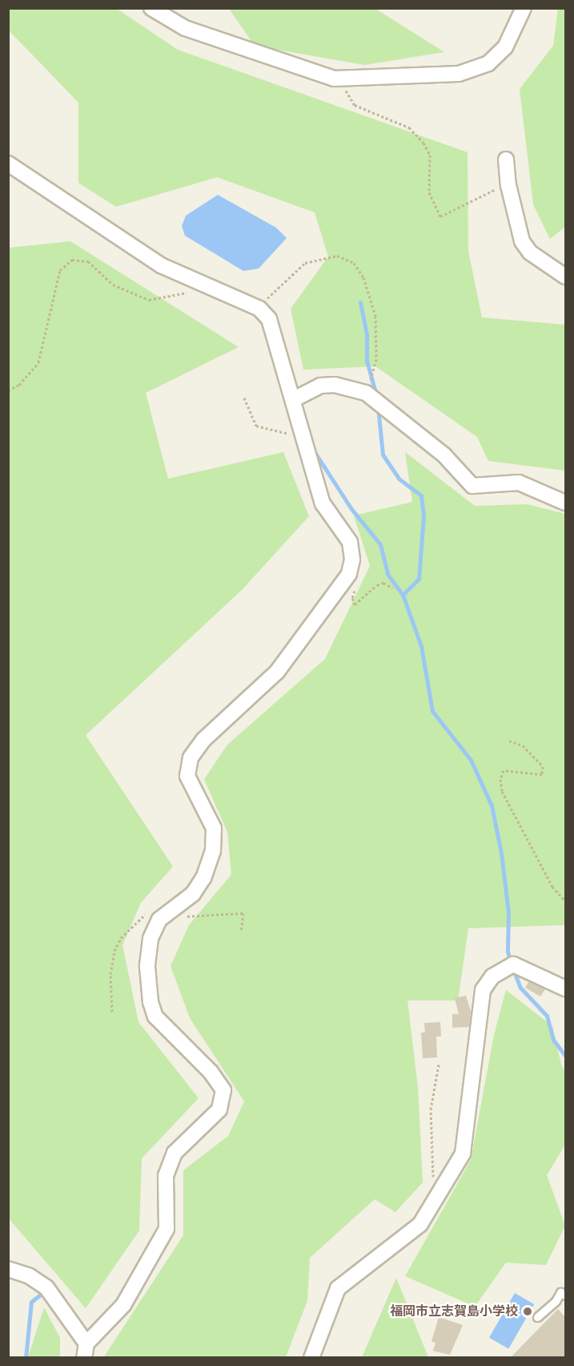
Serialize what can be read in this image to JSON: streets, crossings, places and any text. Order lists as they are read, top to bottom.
{
  "places": ["福岡市立志賀島小学校"]
}
